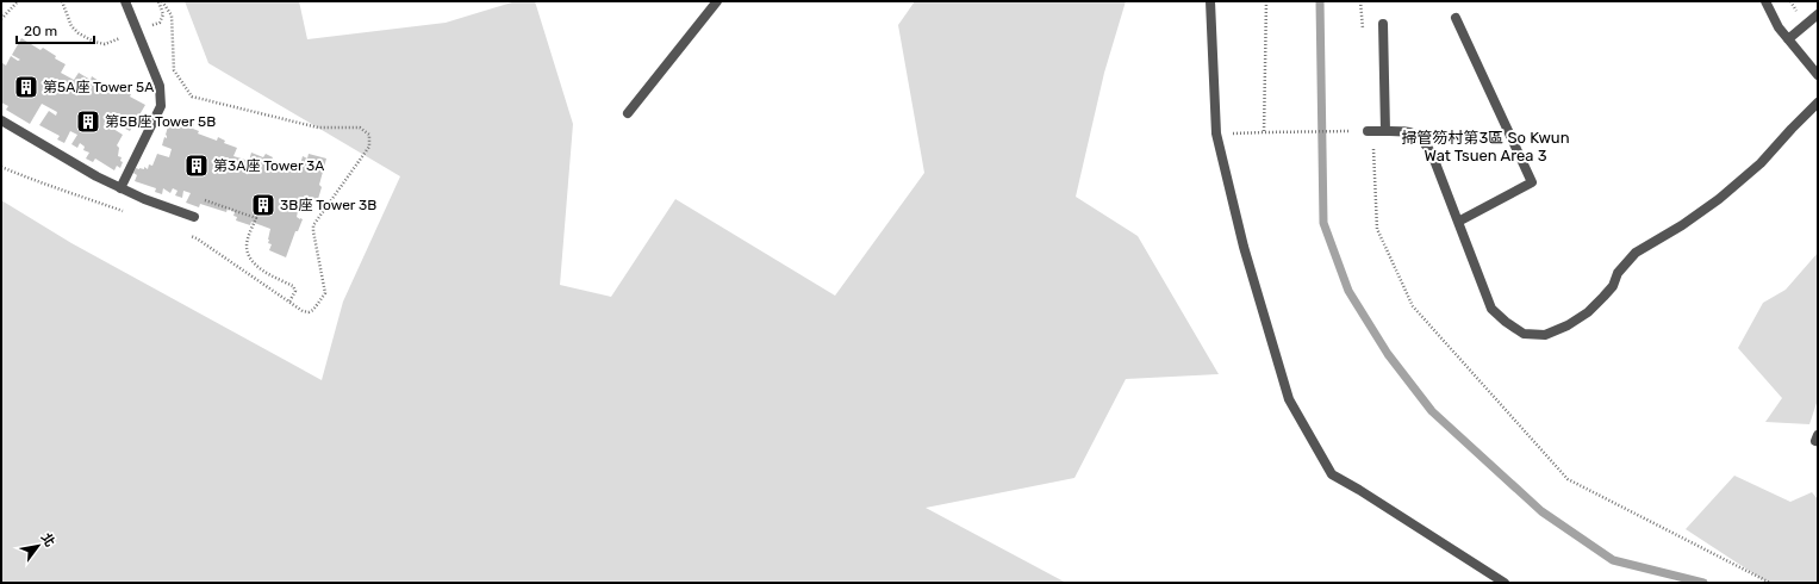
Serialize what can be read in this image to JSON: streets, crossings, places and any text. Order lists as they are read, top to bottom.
{
  "districts": ["掃管笏村第3區 So Kwun Wat Tsuen Area 3"],
  "places": {
    "building": [
      "第5A座 Tower 5A",
      "第5B座 Tower 5B",
      "第3A座 Tower 3A",
      "3B座 Tower 3B"
    ]
  },
  "scale_bar": "20 m",
  "north": "top right"
}
